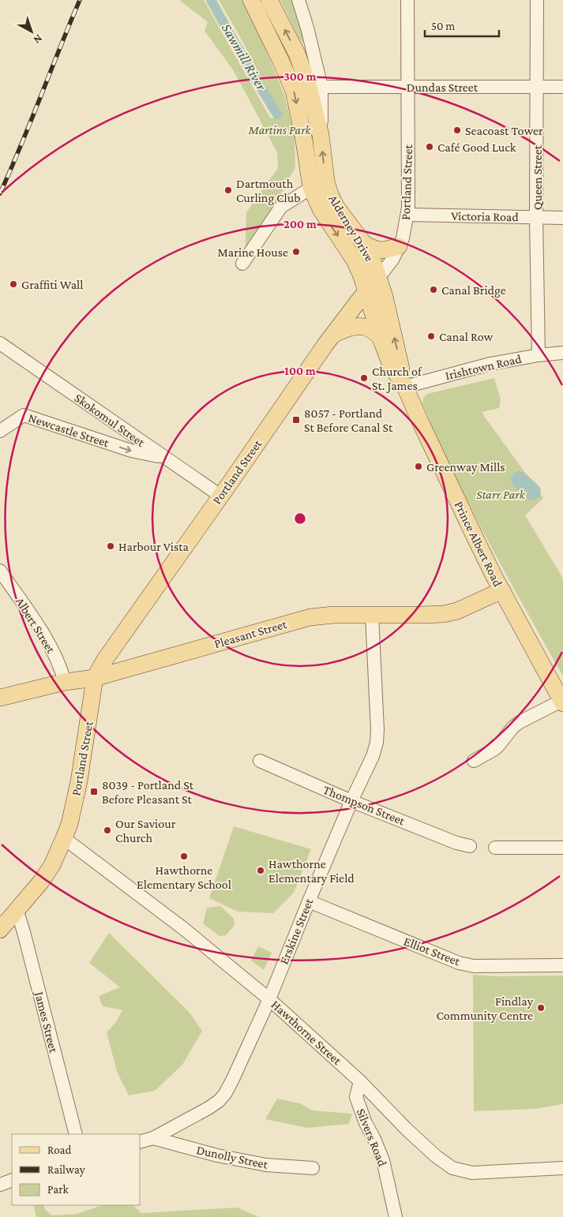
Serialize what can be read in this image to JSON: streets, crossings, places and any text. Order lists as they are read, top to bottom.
{
  "streets": {
    "main road": [
      "Portland Street",
      "Alderney Drive",
      "Prince Albert Road",
      "Pleasant Street"
    ],
    "street": [
      "Dundas Street",
      "Queen Street",
      "Victoria Road",
      "Irishtown Road",
      "Skokomul Street",
      "Newcastle Street",
      "Albert Street",
      "Thompson Street",
      "Erskine Street",
      "Elliot Street",
      "James Street",
      "Hawthorne Street",
      "Silvers Road",
      "Dunolly Street"
    ]
  },
  "crossings": [
    ["Dundas Street", "Queen Street"],
    ["Dundas Street", "Portland Street"],
    ["Queen Street", "Victoria Road"],
    ["Queen Street", "Irishtown Road"],
    ["Portland Street", "Victoria Road"],
    ["Portland Street", "Alderney Drive"],
    ["Portland Street", "Skokomul Street"],
    ["Portland Street", "Prince Albert Road"],
    ["Portland Street", "Pleasant Street"],
    ["Portland Street", "James Street"],
    ["Portland Street", "Hawthorne Street"],
    ["Alderney Drive", "Prince Albert Road"],
    ["Irishtown Road", "Prince Albert Road"],
    ["Skokomul Street", "Newcastle Street"],
    ["Prince Albert Road", "Pleasant Street"],
    ["Albert Street", "Pleasant Street"],
    ["Pleasant Street", "Erskine Street"],
    ["Thompson Street", "Erskine Street"],
    ["Erskine Street", "Elliot Street"],
    ["Erskine Street", "Hawthorne Street"],
    ["Erskine Street", "Dunolly Street"],
    ["Hawthorne Street", "Silvers Road"]
  ],
  "one_way": ["Newcastle Street"],
  "water": ["Sawmill River"],
  "parks": ["Martins Park", "Starr Park"],
  "places": {
    "other": [
      "Seacoast Tower",
      "Café Good Luck",
      "Dartmouth Curling Club",
      "Marine House",
      "Graffiti Wall",
      "Canal Bridge",
      "Canal Row",
      "Church of St. James",
      "Greenway Mills",
      "Harbour Vista",
      "Our Saviour Church",
      "Hawthorne Elementary School",
      "Hawthorne Elementary Field",
      "Findlay Community Centre"
    ],
    "transit": ["8057 - Portland St Before Canal St", "8039 - Portland St Before Pleasant St"]
  },
  "legend": ["Road", "Railway", "Park"],
  "scale_bar": "50 m",
  "north": "bottom right",
  "rings": ["300 m", "200 m", "100 m"]
}
